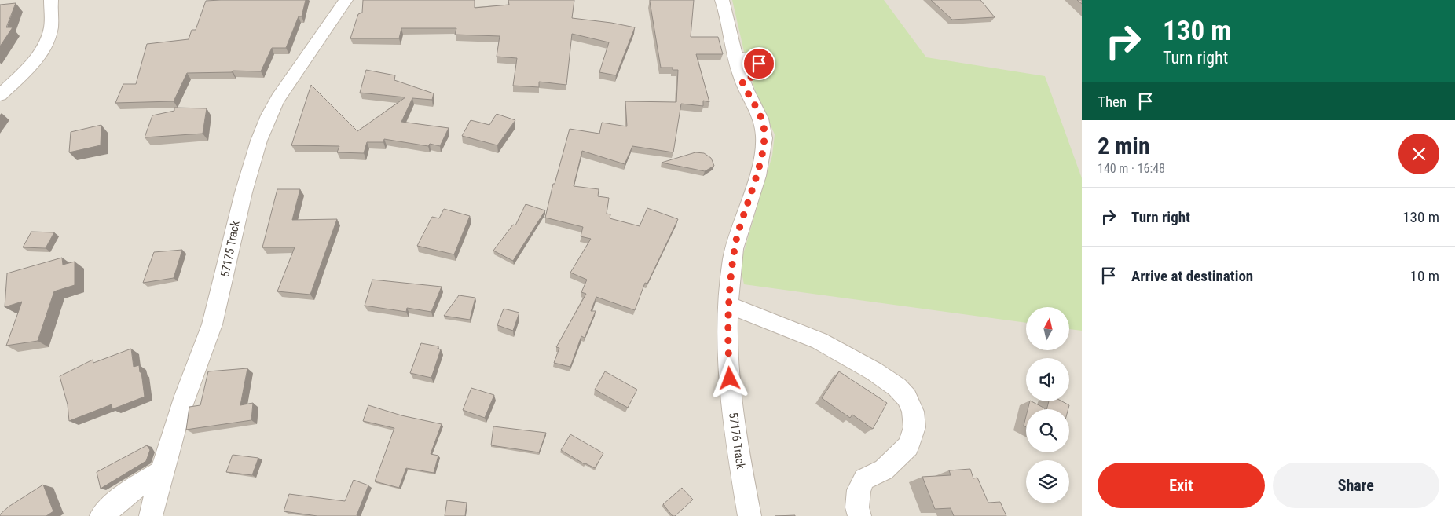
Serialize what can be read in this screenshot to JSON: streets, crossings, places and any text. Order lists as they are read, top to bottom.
{
  "streets": {
    "street": ["57175 Track", "57176 Track"]
  },
  "north": "top",
  "page": {
    "turn": ["130 m", "Turn right"],
    "then": "Then",
    "heading": ["2 min", "140 m · 16:48"],
    "list": [
      {
        "name": "Turn right",
        "value": "130 m"
      },
      {
        "name": "Arrive at destination",
        "value": "10 m"
      }
    ],
    "buttons": ["Exit", "Share"]
  }
}
